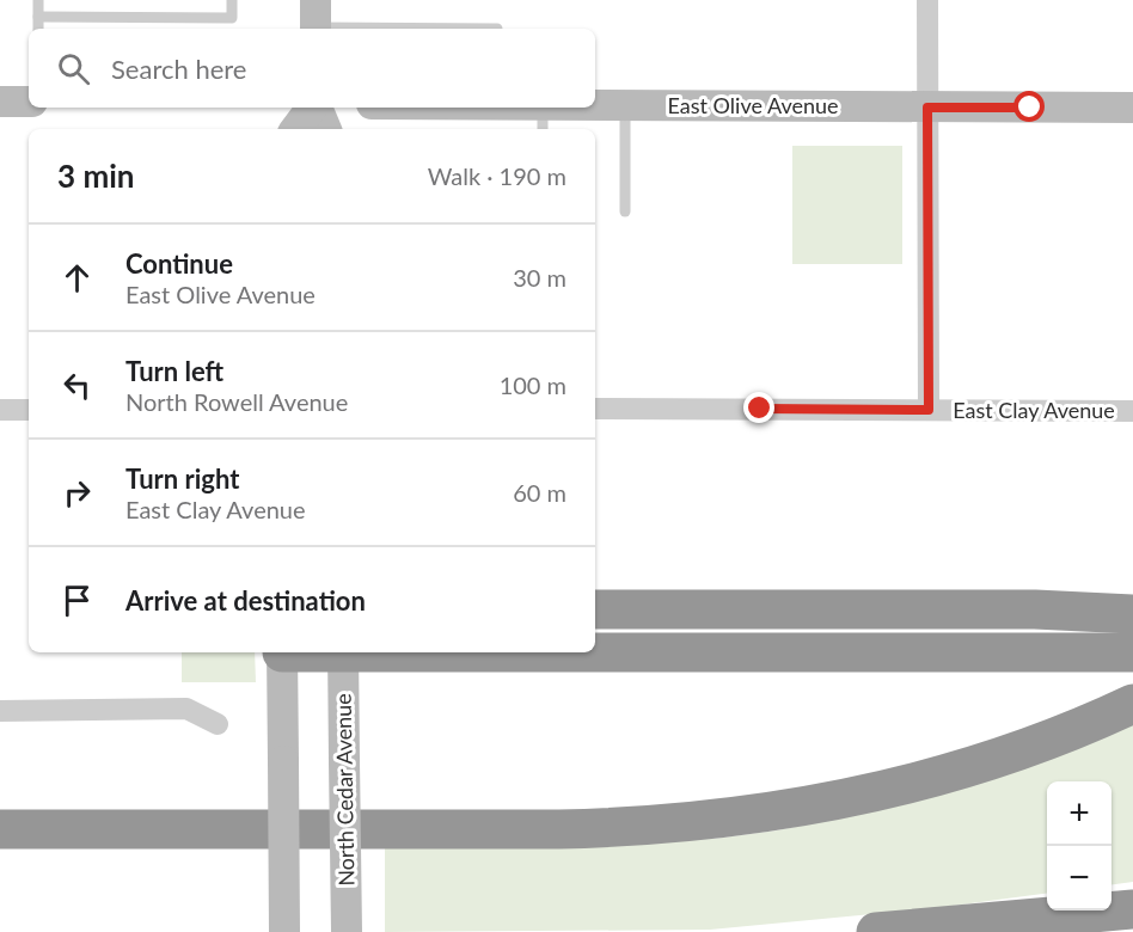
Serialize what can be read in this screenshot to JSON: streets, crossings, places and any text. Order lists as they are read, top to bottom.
{
  "streets": {
    "main road": ["East Olive Avenue", "North Cedar Avenue"],
    "street": ["East Clay Avenue"]
  },
  "page": {
    "search": "Search here",
    "heading": ["3 min", "Walk · 190 m"],
    "list": [
      ["Continue", "East Olive Avenue", "30 m"],
      ["Turn left", "North Rowell Avenue", "100 m"],
      ["Turn right", "East Clay Avenue", "60 m"],
      "Arrive at destination"
    ],
    "map_buttons": ["+", "−"]
  }
}
